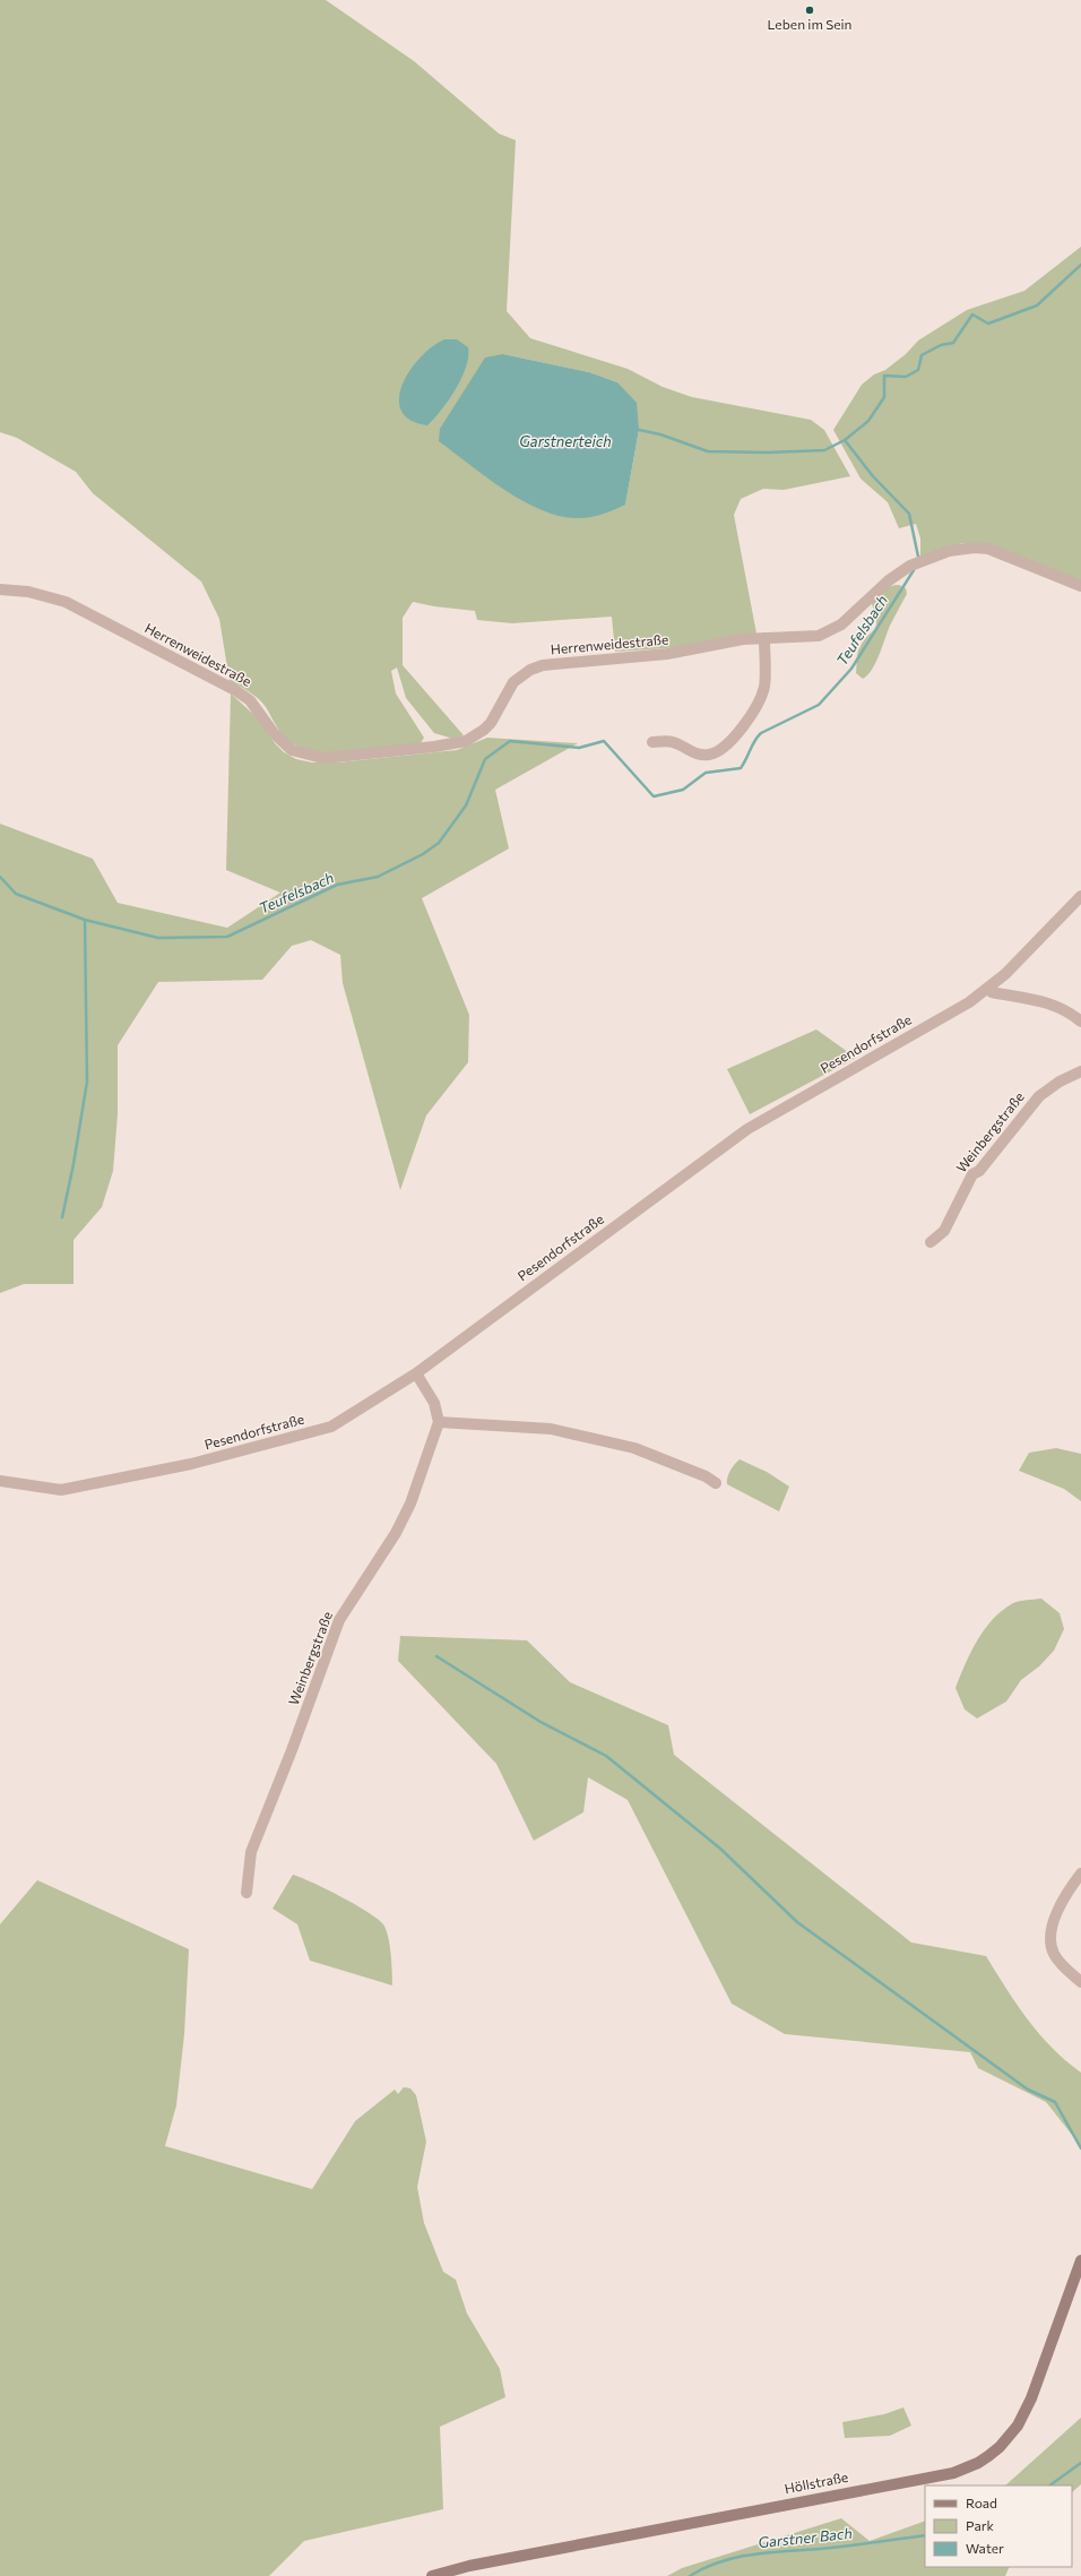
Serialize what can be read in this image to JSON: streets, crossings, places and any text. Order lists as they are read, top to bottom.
{
  "streets": {
    "street": [
      "Herrenweidestraße",
      "Pesendorfstraße",
      "Weinbergstraße",
      "Höllstraße"
    ]
  },
  "water": ["Garstnerteich", "Teufelsbach", "Garstner Bach"],
  "places": ["Leben im Sein"],
  "legend": ["Road", "Park", "Water"]
}
